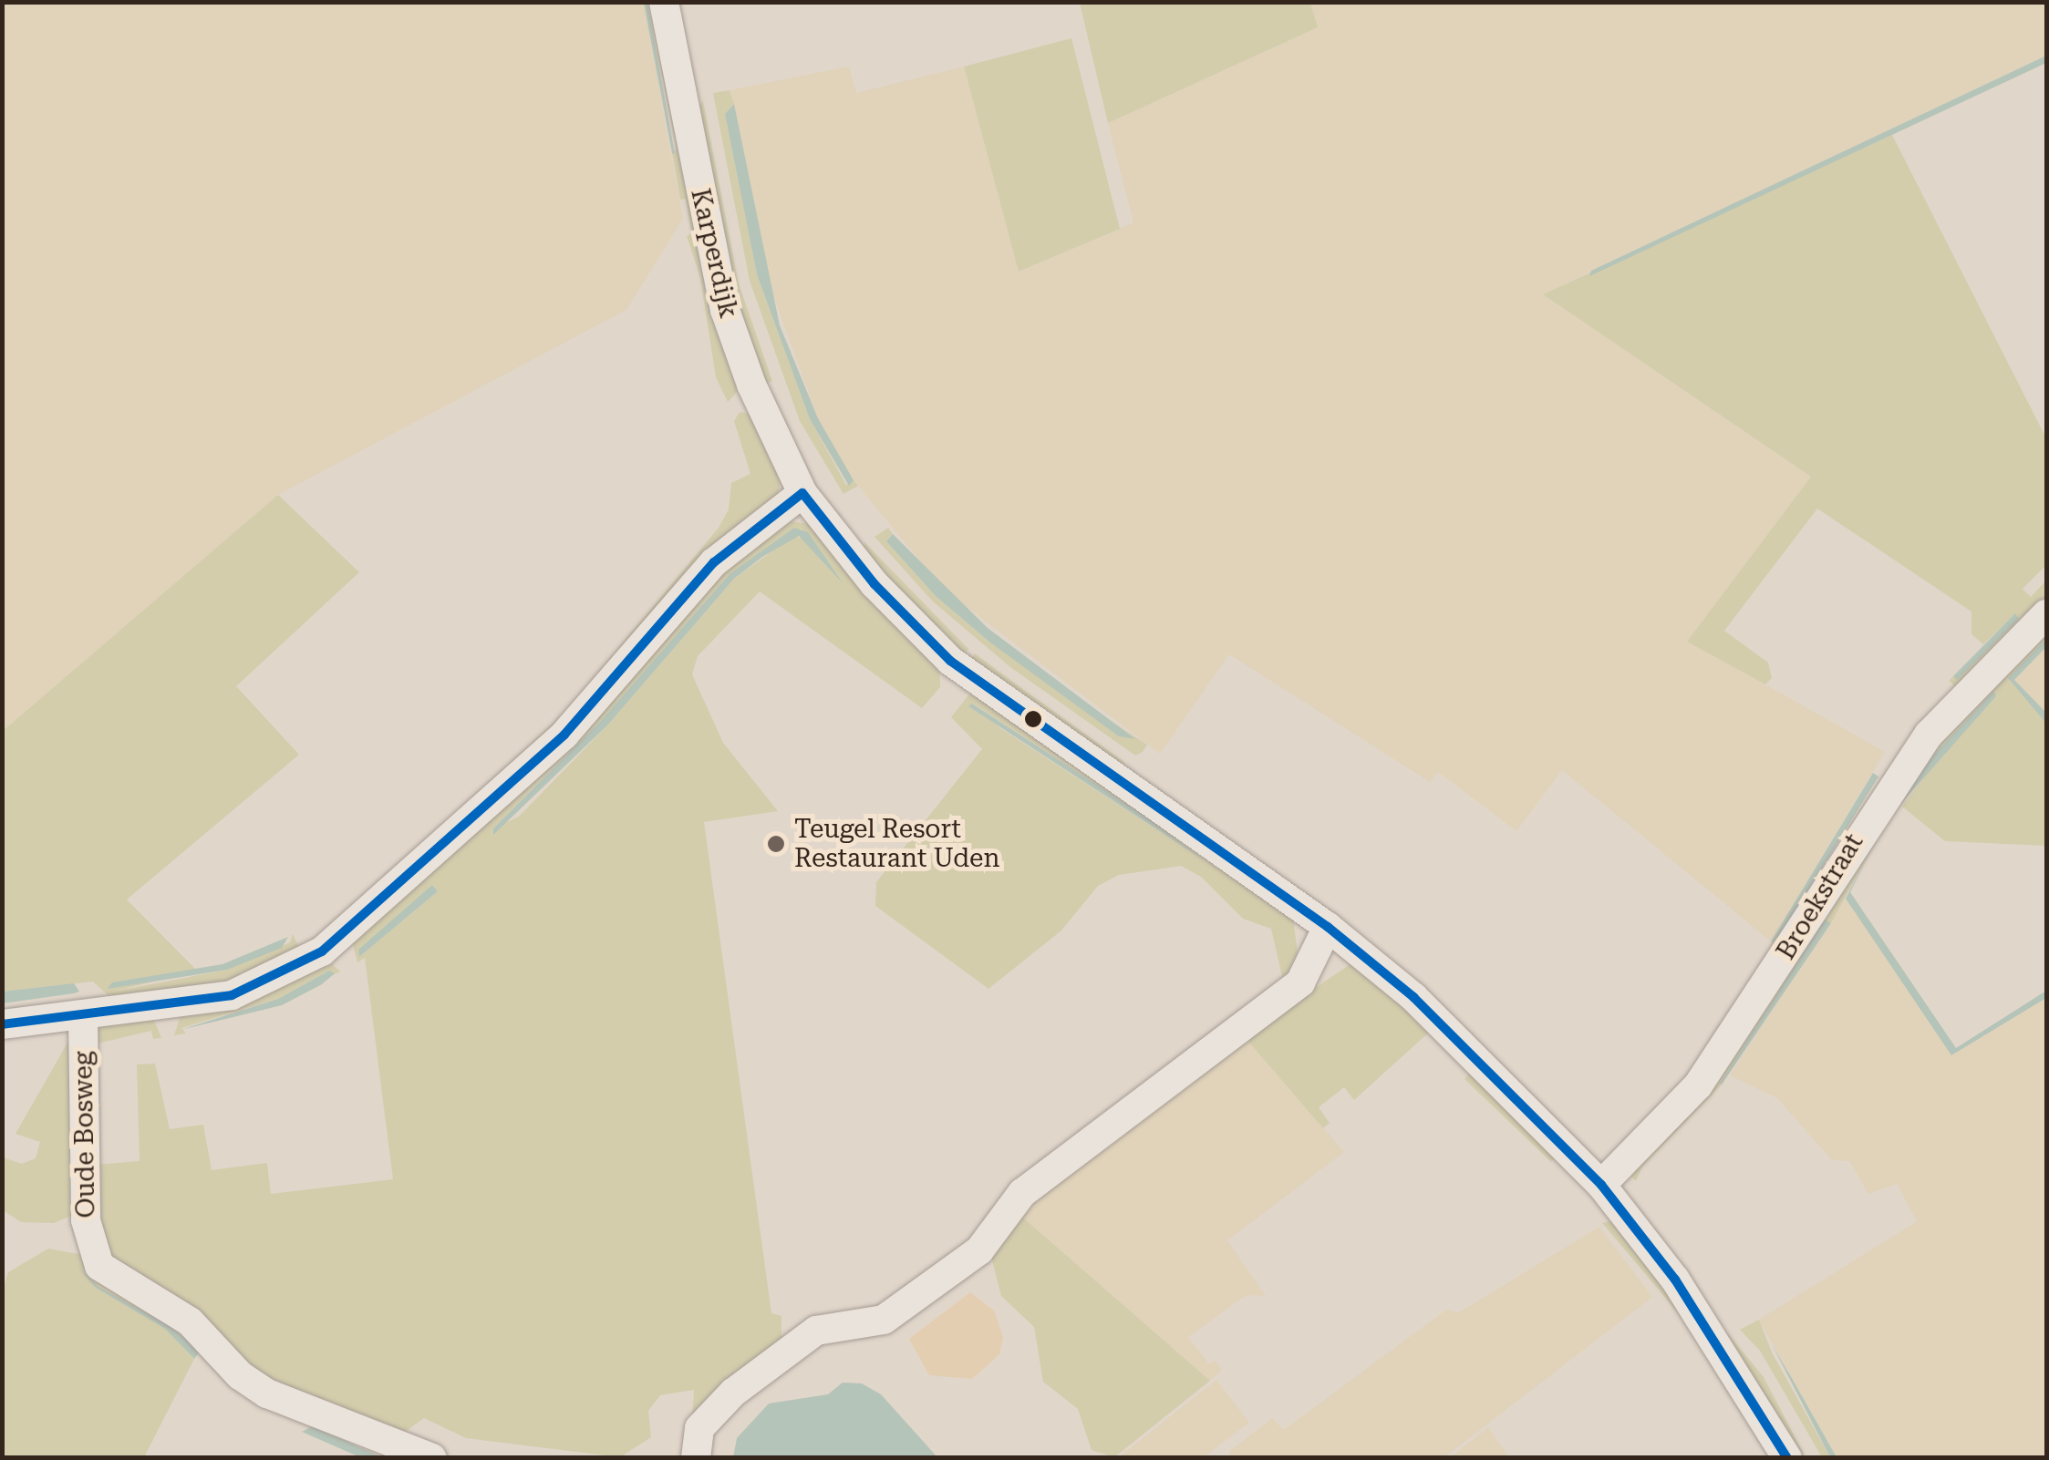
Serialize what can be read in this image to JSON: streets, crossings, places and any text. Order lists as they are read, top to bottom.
{
  "streets": {
    "street": ["Karperdijk", "Broekstraat", "Oude Bosweg"]
  },
  "crossings": [
    ["Karperdijk", "Broekstraat"]
  ],
  "places": ["Teugel Resort Restaurant Uden"]
}
